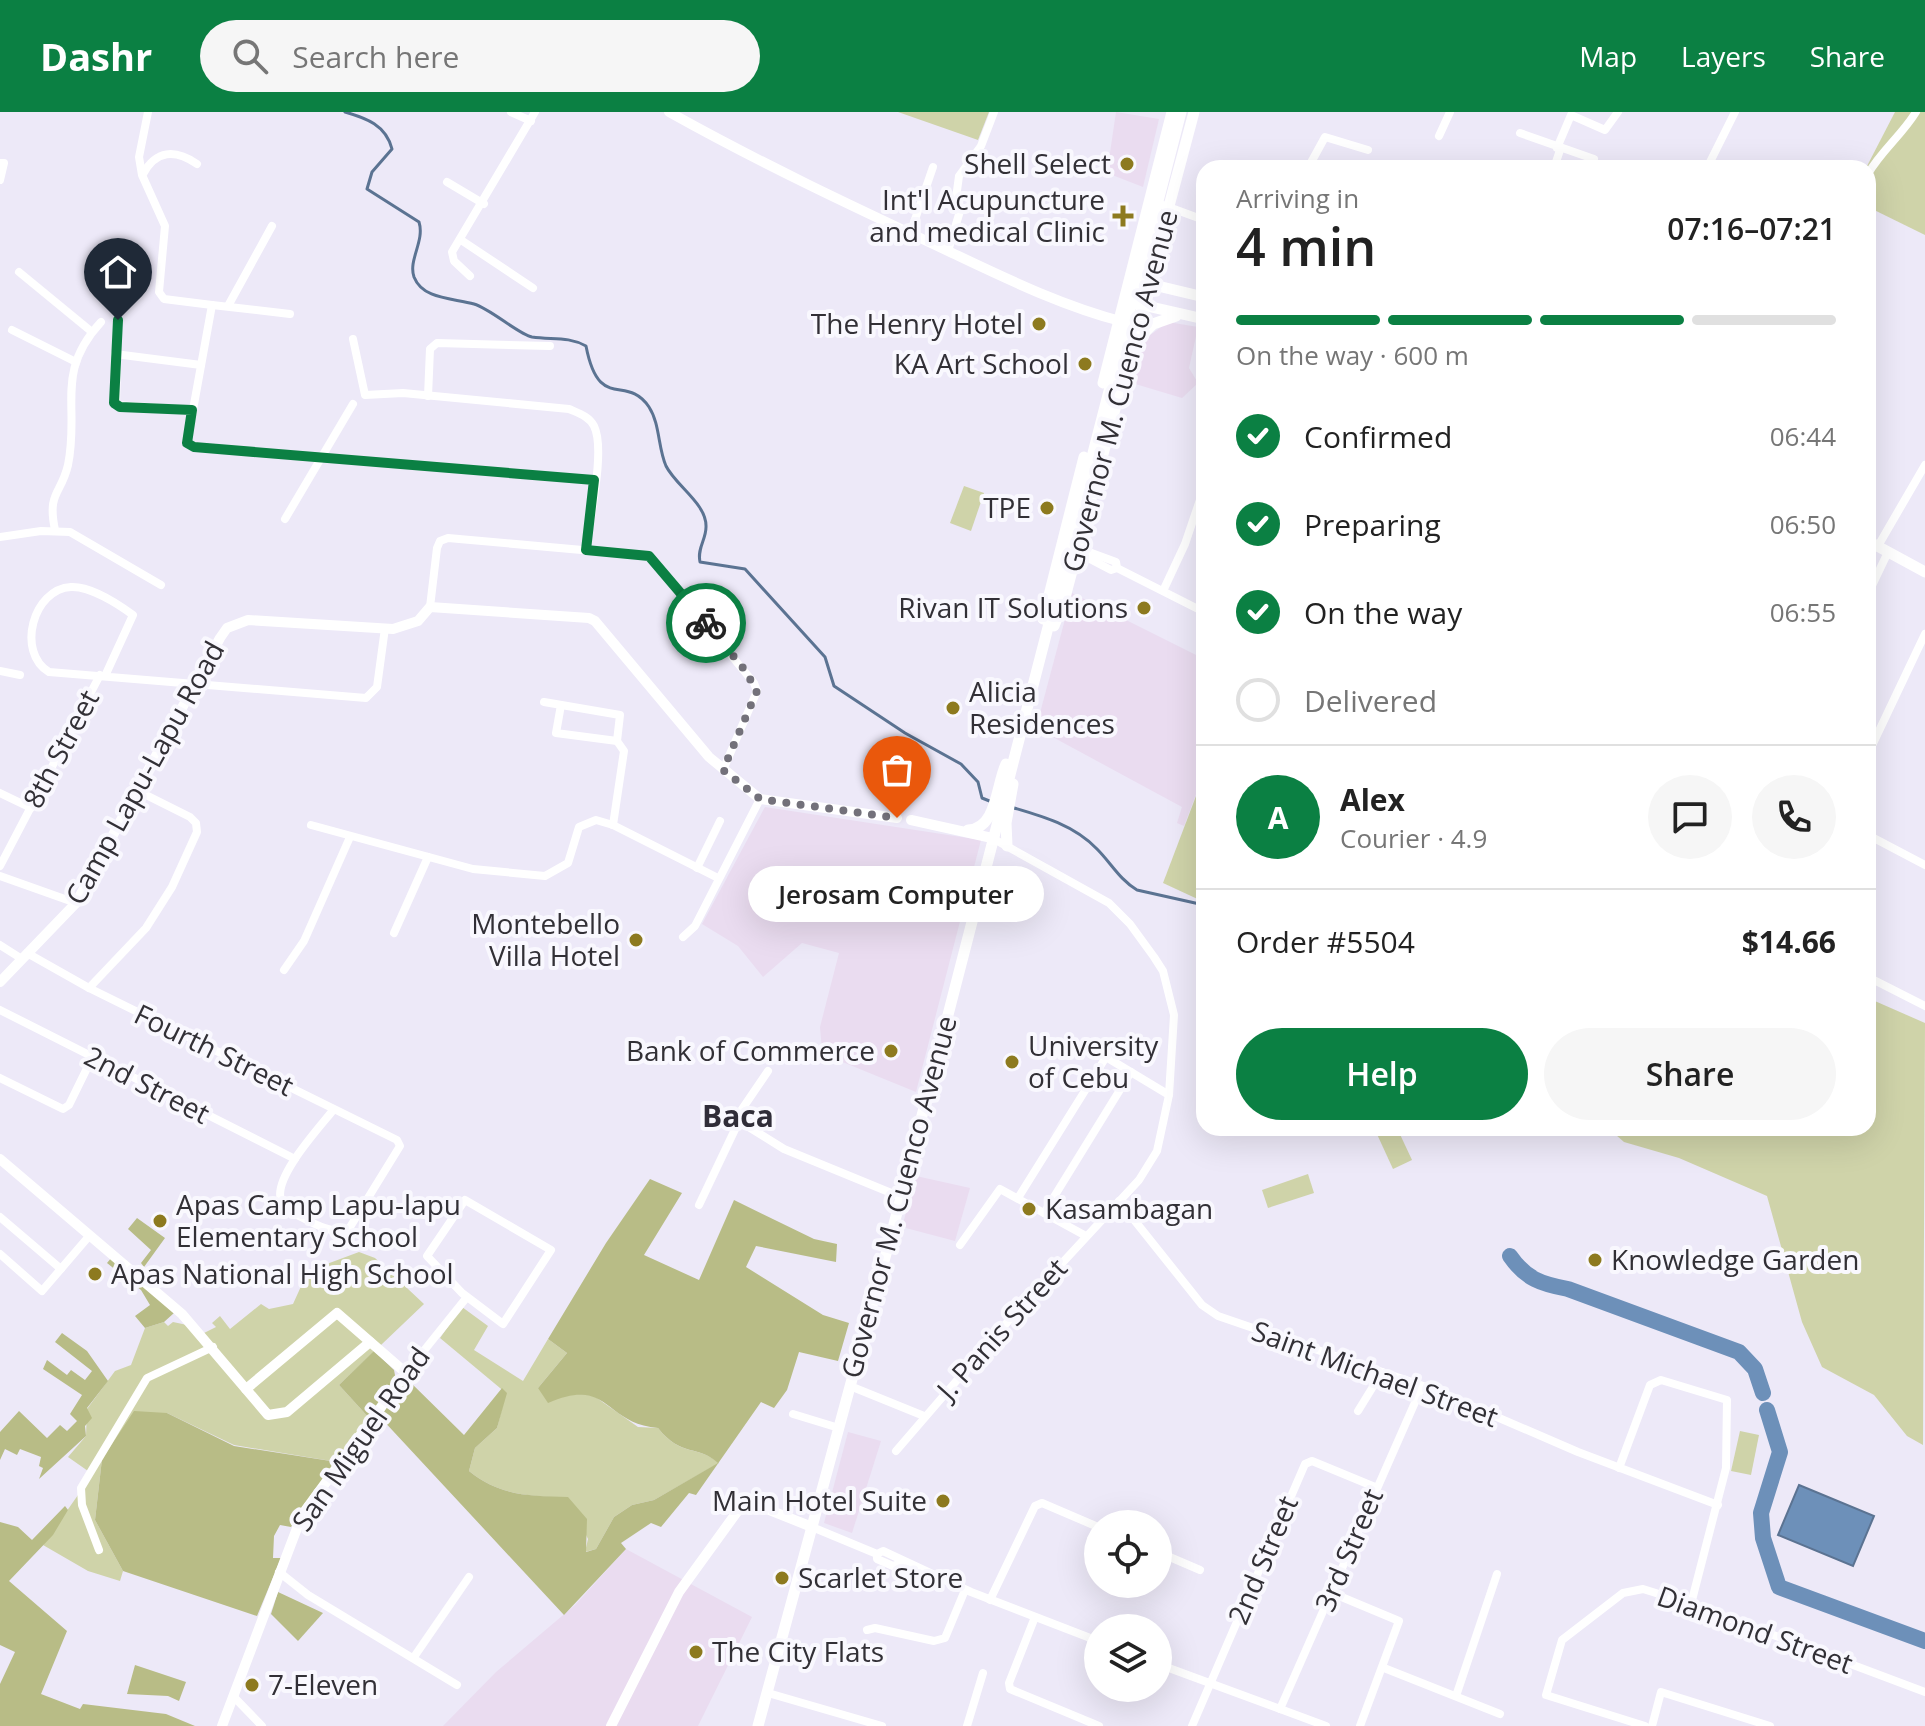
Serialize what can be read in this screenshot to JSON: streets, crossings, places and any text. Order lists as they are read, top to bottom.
{
  "streets": {
    "main road": ["Governor M. Cuenco Avenue"],
    "street": [
      "8th Street",
      "Camp Lapu-Lapu Road",
      "Fourth Street",
      "2nd Street",
      "J. Panis Street",
      "Saint Michael Street",
      "San Miguel Road",
      "3rd Street",
      "Diamond Street"
    ]
  },
  "crossings": [
    ["Governor M. Cuenco Avenue", "J. Panis Street"],
    ["Camp Lapu-Lapu Road", "Fourth Street"],
    ["Fourth Street", "2nd Street"],
    ["2nd Street", "3rd Street"],
    ["J. Panis Street", "Saint Michael Street"]
  ],
  "districts": ["Baca"],
  "places": {
    "other": [
      "Shell Select",
      "The Henry Hotel",
      "KA Art School",
      "TPE",
      "Rivan IT Solutions",
      "Alicia Residences",
      "Jerosam Computer",
      "Montebello Villa Hotel",
      "Bank of Commerce",
      "University of Cebu",
      "Kasambagan",
      "Apas Camp Lapu-lapu Elementary School",
      "Knowledge Garden",
      "Apas National High School",
      "Main Hotel Suite",
      "Scarlet Store",
      "The City Flats",
      "7-Eleven"
    ],
    "health": ["Int'l Acupuncture and medical Clinic"]
  },
  "page": {
    "header": "Dashr",
    "search": "Search here",
    "nav": ["Map", "Layers", "Share"],
    "heading": ["4 min", "Arriving in", "07:16–07:21"],
    "panel": [
      "Alex",
      "Courier · 4.9",
      "Order #5504",
      "$14.66"
    ],
    "bar": "On the way · 600 m",
    "list": [
      ["Confirmed", "06:44"],
      ["Preparing", "06:50"],
      ["On the way", "06:55"],
      "Delivered"
    ],
    "round": "A",
    "bubble": "Jerosam Computer",
    "buttons": ["Help", "Share"]
  }
}
